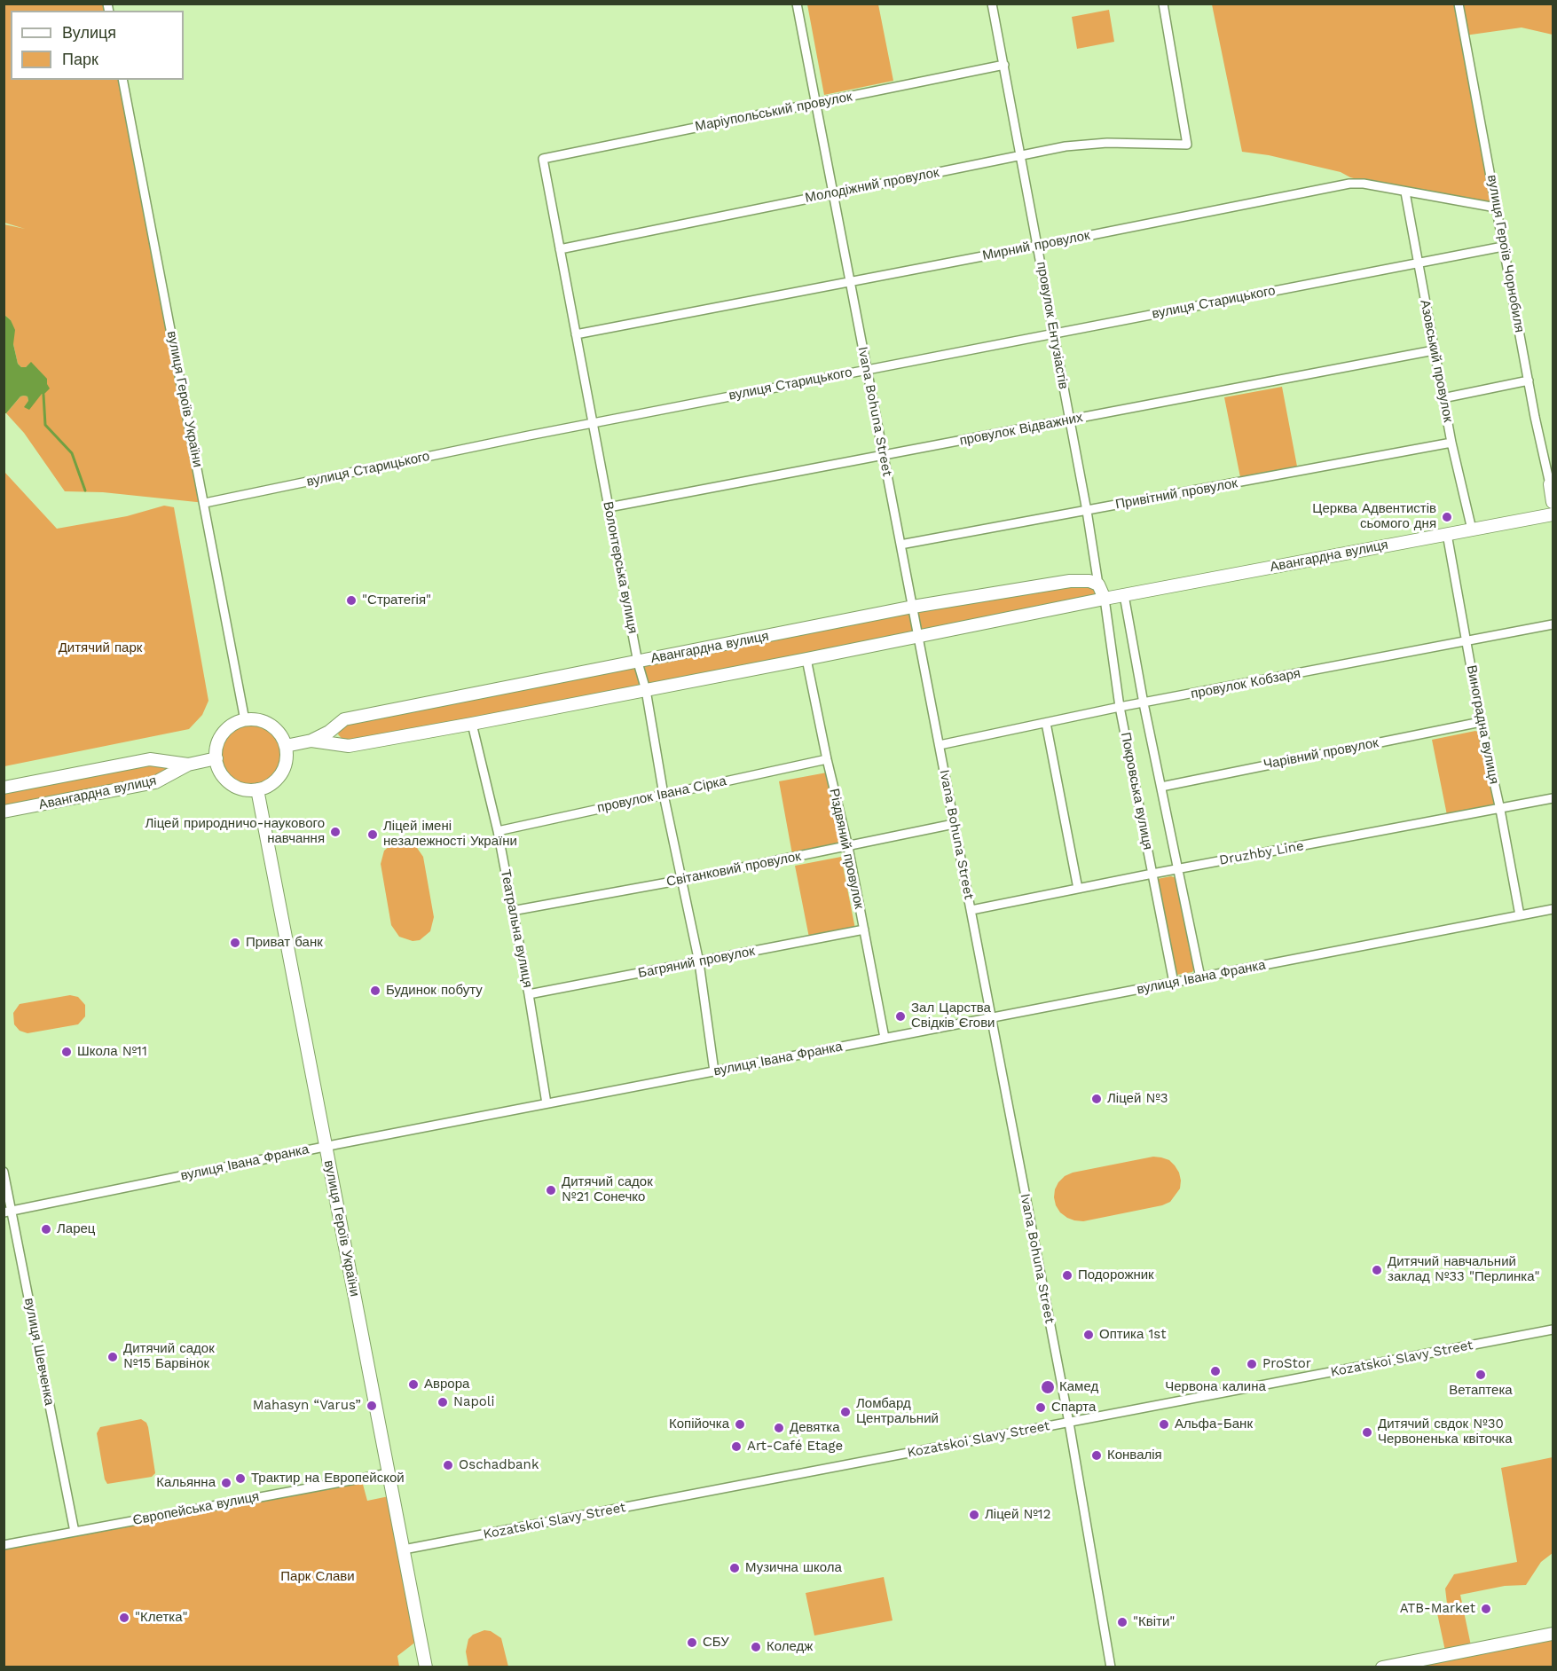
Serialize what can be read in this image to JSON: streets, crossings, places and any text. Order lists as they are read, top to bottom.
{
  "streets": {
    "street": [
      "Маріупольський провулок",
      "Молодіжний провулок",
      "Мирний провулок",
      "вулиця Героїв Чорнобиля",
      "вулиця Старицького",
      "провулок Ентузіастів",
      "Азовський провулок",
      "вулиця Героїв України",
      "Ivana Bohuna Street",
      "провулок Відважних",
      "Привітний провулок",
      "Авангардна вулиця",
      "Волонтерська вулиця",
      "провулок Кобзаря",
      "Виноградна вулиця",
      "Чарівний провулок",
      "Покровська вулиця",
      "провулок Івана Сірка",
      "Різдвяний провулок",
      "Druzhby Line",
      "Світанковий провулок",
      "Театральна вулиця",
      "Багряний провулок",
      "вулиця Івана Франка",
      "вулиця Шевченка",
      "Kozatskoi Slavy Street",
      "Європейська вулиця"
    ]
  },
  "crossings": [
    ["Маріупольський провулок", "провулок Ентузіастів"],
    ["Маріупольський провулок", "Ivana Bohuna Street"],
    ["Маріупольський провулок", "Волонтерська вулиця"],
    ["Молодіжний провулок", "провулок Ентузіастів"],
    ["Молодіжний провулок", "Ivana Bohuna Street"],
    ["Молодіжний провулок", "Волонтерська вулиця"],
    ["Мирний провулок", "вулиця Героїв Чорнобиля"],
    ["Мирний провулок", "провулок Ентузіастів"],
    ["Мирний провулок", "Азовський провулок"],
    ["Мирний провулок", "Ivana Bohuna Street"],
    ["Мирний провулок", "Волонтерська вулиця"],
    ["вулиця Героїв Чорнобиля", "вулиця Старицького"],
    ["вулиця Старицького", "провулок Ентузіастів"],
    ["вулиця Старицького", "Азовський провулок"],
    ["вулиця Старицького", "вулиця Героїв України"],
    ["вулиця Старицького", "Ivana Bohuna Street"],
    ["вулиця Старицького", "Волонтерська вулиця"],
    ["провулок Ентузіастів", "провулок Відважних"],
    ["провулок Ентузіастів", "Привітний провулок"],
    ["провулок Ентузіастів", "Авангардна вулиця"],
    ["Азовський провулок", "провулок Відважних"],
    ["Азовський провулок", "Привітний провулок"],
    ["Азовський провулок", "Авангардна вулиця"],
    ["вулиця Героїв України", "Авангардна вулиця"],
    ["вулиця Героїв України", "вулиця Івана Франка"],
    ["вулиця Героїв України", "Kozatskoi Slavy Street"],
    ["вулиця Героїв України", "Європейська вулиця"],
    ["Ivana Bohuna Street", "провулок Відважних"],
    ["Ivana Bohuna Street", "Привітний провулок"],
    ["Ivana Bohuna Street", "Авангардна вулиця"],
    ["Ivana Bohuna Street", "провулок Кобзаря"],
    ["Ivana Bohuna Street", "Druzhby Line"],
    ["Ivana Bohuna Street", "Світанковий провулок"],
    ["Ivana Bohuna Street", "вулиця Івана Франка"],
    ["Ivana Bohuna Street", "Kozatskoi Slavy Street"],
    ["провулок Відважних", "Волонтерська вулиця"],
    ["Авангардна вулиця", "Волонтерська вулиця"],
    ["Авангардна вулиця", "Виноградна вулиця"],
    ["Авангардна вулиця", "Покровська вулиця"],
    ["Авангардна вулиця", "Різдвяний провулок"],
    ["Авангардна вулиця", "Театральна вулиця"],
    ["Волонтерська вулиця", "провулок Івана Сірка"],
    ["Волонтерська вулиця", "Світанковий провулок"],
    ["Волонтерська вулиця", "Багряний провулок"],
    ["Волонтерська вулиця", "вулиця Івана Франка"],
    ["провулок Кобзаря", "Виноградна вулиця"],
    ["провулок Кобзаря", "Покровська вулиця"],
    ["Виноградна вулиця", "Чарівний провулок"],
    ["Виноградна вулиця", "Druzhby Line"],
    ["Виноградна вулиця", "вулиця Івана Франка"],
    ["Чарівний провулок", "Покровська вулиця"],
    ["Покровська вулиця", "Druzhby Line"],
    ["Покровська вулиця", "вулиця Івана Франка"],
    ["провулок Івана Сірка", "Різдвяний провулок"],
    ["провулок Івана Сірка", "Театральна вулиця"],
    ["Різдвяний провулок", "Світанковий провулок"],
    ["Різдвяний провулок", "Багряний провулок"],
    ["Різдвяний провулок", "вулиця Івана Франка"],
    ["Світанковий провулок", "Театральна вулиця"],
    ["Театральна вулиця", "Багряний провулок"],
    ["Театральна вулиця", "вулиця Івана Франка"],
    ["вулиця Івана Франка", "вулиця Шевченка"],
    ["вулиця Шевченка", "Європейська вулиця"]
  ],
  "parks": ["Дитячий парк", "Парк Слави"],
  "places": [
    "Церква Адвентистів сьомого дня",
    "\"Стратегія\"",
    "Ліцей природничо-наукового навчання",
    "Ліцей імені незалежності України",
    "Приват банк",
    "Будинок побуту",
    "Зал Царства Свідків Єгови",
    "Школа №11",
    "Ліцей №3",
    "Дитячий садок №21 Сонечко",
    "Ларец",
    "Дитячий навчальний заклад №33 \"Перлинка\"",
    "Подорожник",
    "Оптика 1st",
    "Дитячий садок №15 Барвінок",
    "ProStor",
    "Червона калина",
    "Ветаптека",
    "Аврора",
    "Камед",
    "Napoli",
    "Mahasyn “Varus”",
    "Спарта",
    "Ломбард Центральний",
    "Копійочка",
    "Альфа-Банк",
    "Девятка",
    "Дитячий свдок №30 Червоненька квіточка",
    "Art-Café Etage",
    "Конвалія",
    "Oschadbank",
    "Трактир на Европейской",
    "Кальянна",
    "Ліцей №12",
    "Музична школа",
    "ATB-Market",
    "\"Клетка\"",
    "\"Квіти\"",
    "СБУ",
    "Коледж"
  ],
  "legend": ["Вулиця", "Парк"]
}
